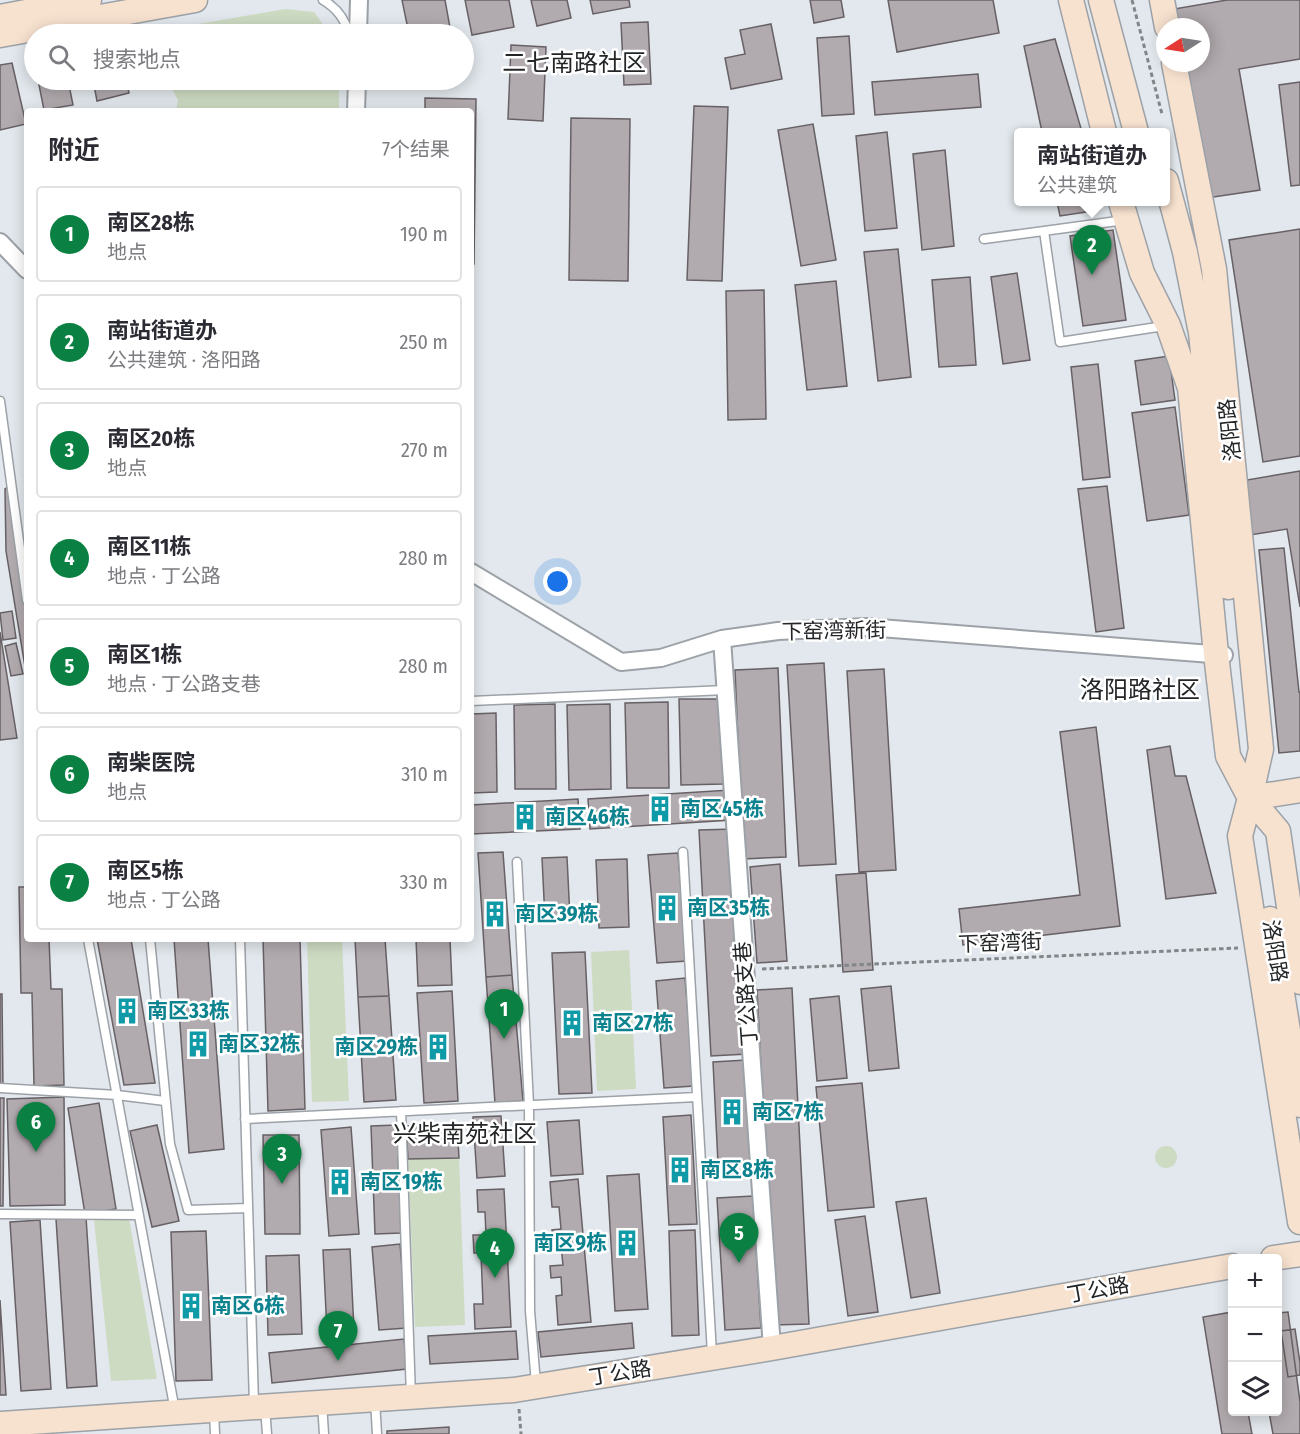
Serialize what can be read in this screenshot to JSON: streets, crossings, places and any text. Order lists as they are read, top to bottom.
{
  "streets": {
    "street": [
      "洛阳路",
      "下窑湾新街",
      "丁公路支巷",
      "丁公路"
    ],
    "path": ["下窑湾街"]
  },
  "crossings": [
    ["洛阳路", "下窑湾新街"],
    ["下窑湾新街", "丁公路支巷"],
    ["下窑湾街", "丁公路支巷"],
    ["丁公路支巷", "丁公路"]
  ],
  "districts": ["二七南路社区", "洛阳路社区", "兴柴南苑社区"],
  "places": {
    "building": [
      "南区45栋",
      "南区46栋",
      "南区35栋",
      "南区39栋",
      "南区33栋",
      "南区27栋",
      "南区32栋",
      "南区29栋",
      "南区7栋",
      "南区8栋",
      "南区19栋",
      "南区9栋",
      "南区6栋"
    ]
  },
  "north": "left",
  "page": {
    "search": "搜索地点",
    "heading": ["附近", "7个结果"],
    "popup": ["南站街道办", "公共建筑"],
    "list": [
      {
        "mark": "1",
        "name": "南区28栋",
        "note": "地点",
        "value": "190 m"
      },
      {
        "mark": "2",
        "name": "南站街道办",
        "note": "公共建筑 · 洛阳路",
        "value": "250 m"
      },
      {
        "mark": "3",
        "name": "南区20栋",
        "note": "地点",
        "value": "270 m"
      },
      {
        "mark": "4",
        "name": "南区11栋",
        "note": "地点 · 丁公路",
        "value": "280 m"
      },
      {
        "mark": "5",
        "name": "南区1栋",
        "note": "地点 · 丁公路支巷",
        "value": "280 m"
      },
      {
        "mark": "6",
        "name": "南柴医院",
        "note": "地点",
        "value": "310 m"
      },
      {
        "mark": "7",
        "name": "南区5栋",
        "note": "地点 · 丁公路",
        "value": "330 m"
      }
    ],
    "pins": [
      "2",
      "1",
      "6",
      "3",
      "5",
      "4",
      "7"
    ],
    "map_buttons": ["+", "−"]
  }
}
